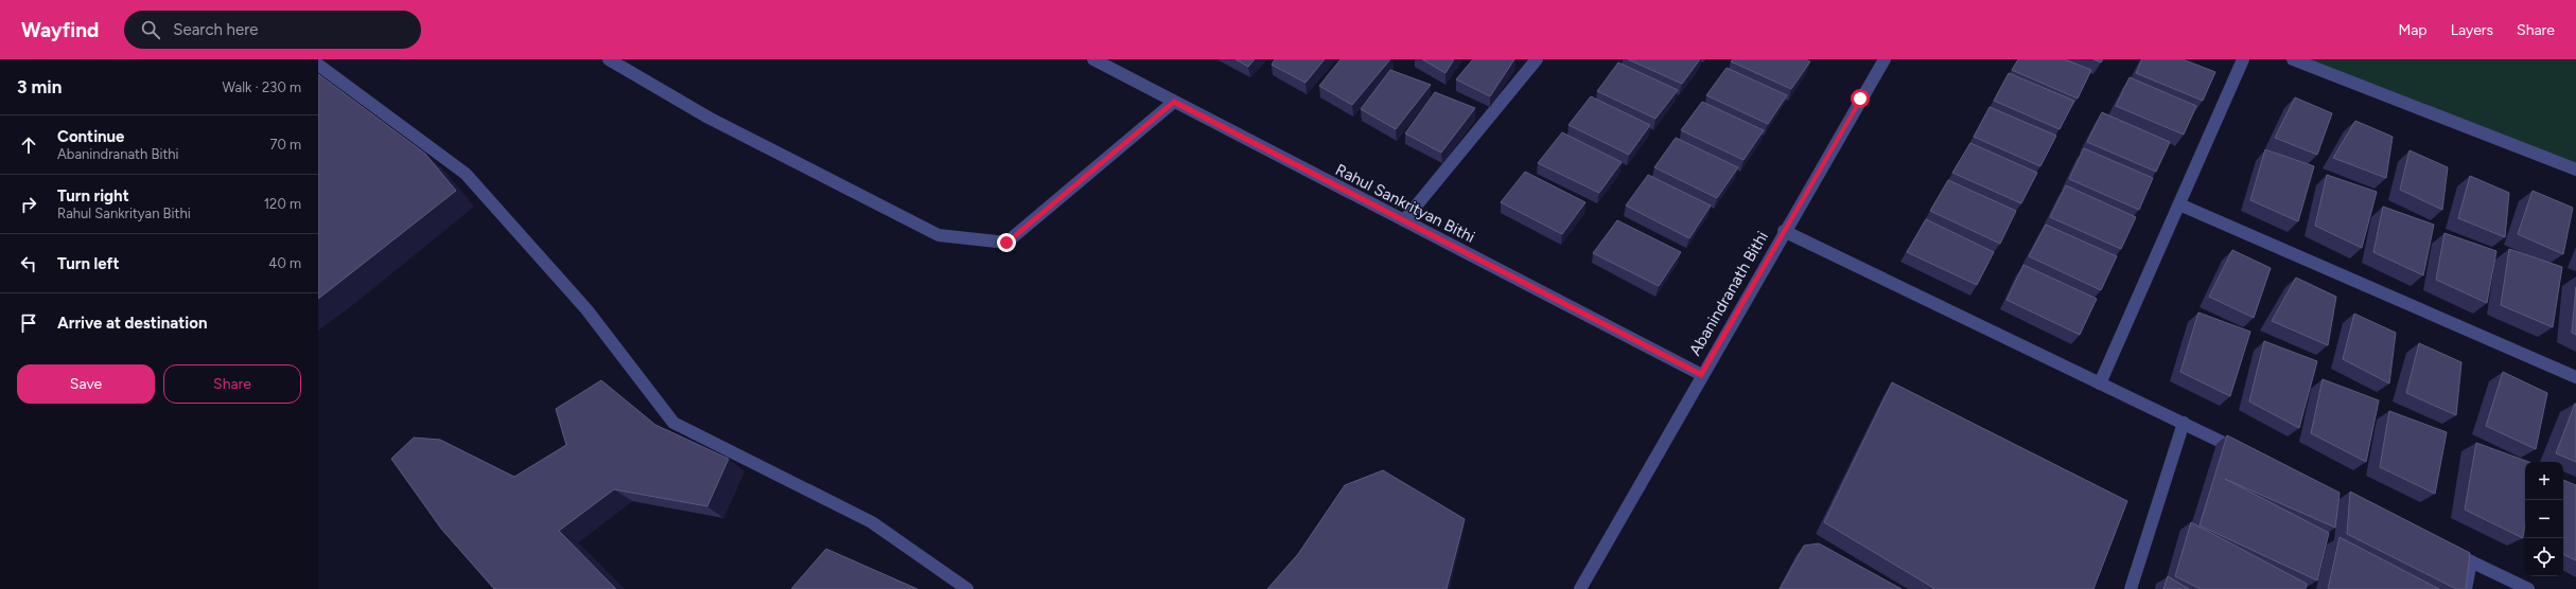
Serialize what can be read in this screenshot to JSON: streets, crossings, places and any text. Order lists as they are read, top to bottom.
{
  "streets": {
    "street": ["Rahul Sankrityan Bithi", "Abanindranath Bithi"]
  },
  "crossings": [
    ["Rahul Sankrityan Bithi", "Abanindranath Bithi"]
  ],
  "page": {
    "header": "Wayfind",
    "search": "Search here",
    "nav": ["Map", "Layers", "Share"],
    "heading": ["3 min", "Walk · 230 m"],
    "list": [
      ["Continue", "Abanindranath Bithi", "70 m"],
      ["Turn right", "Rahul Sankrityan Bithi", "120 m"],
      ["Turn left", "40 m"],
      "Arrive at destination"
    ],
    "buttons": ["Save", "Share"],
    "map_buttons": ["+", "−"]
  }
}
